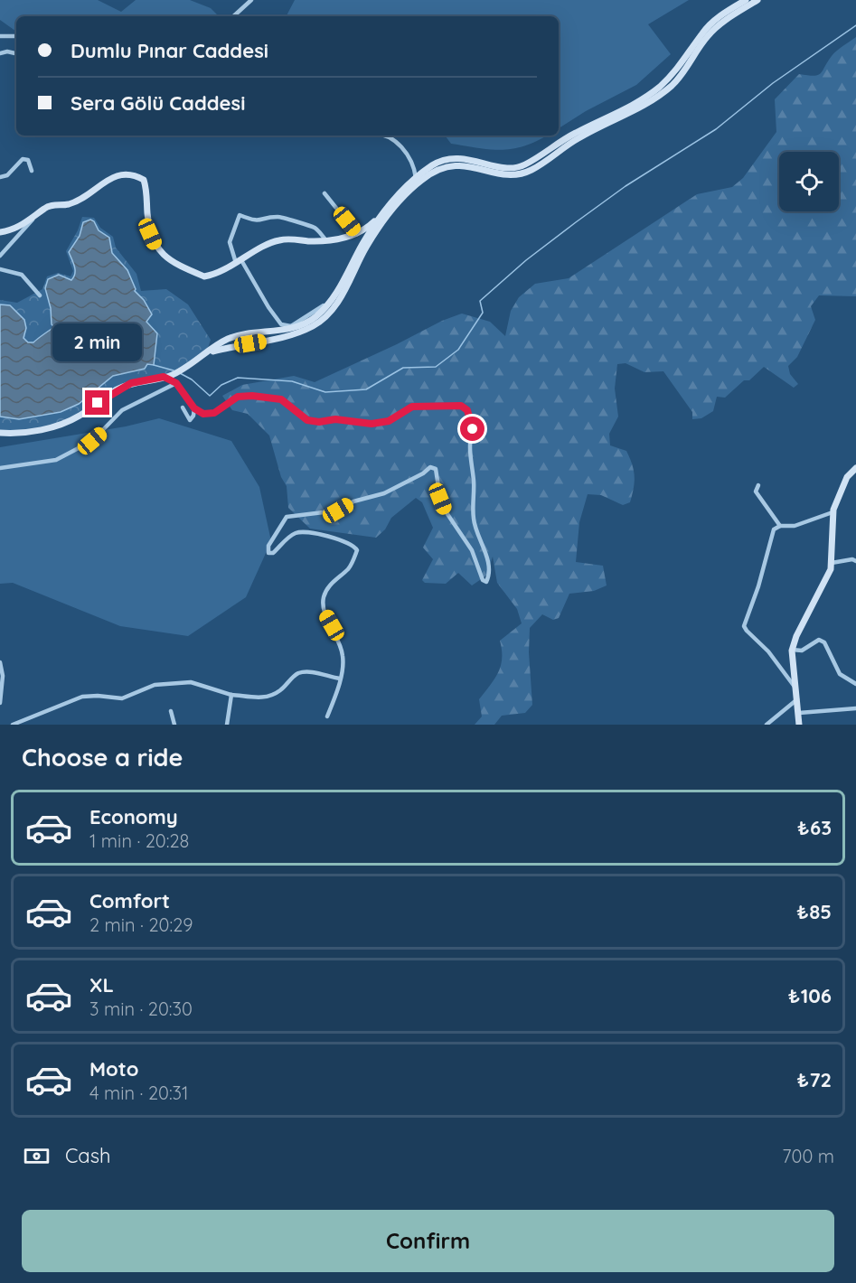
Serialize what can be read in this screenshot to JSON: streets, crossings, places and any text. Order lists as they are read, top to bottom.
{
  "page": {
    "banner": ["Dumlu Pınar Caddesi", "Sera Gölü Caddesi"],
    "bubble": "2 min",
    "heading": "Choose a ride",
    "list": [
      {
        "name": "Economy",
        "note": "1 min · 20:28",
        "value": "₺63"
      },
      {
        "name": "Comfort",
        "note": "2 min · 20:29",
        "value": "₺85"
      },
      {
        "name": "XL",
        "note": "3 min · 20:30",
        "value": "₺106"
      },
      {
        "name": "Moto",
        "note": "4 min · 20:31",
        "value": "₺72"
      }
    ],
    "pay": ["Cash", "700 m"],
    "buttons": "Confirm"
  }
}
